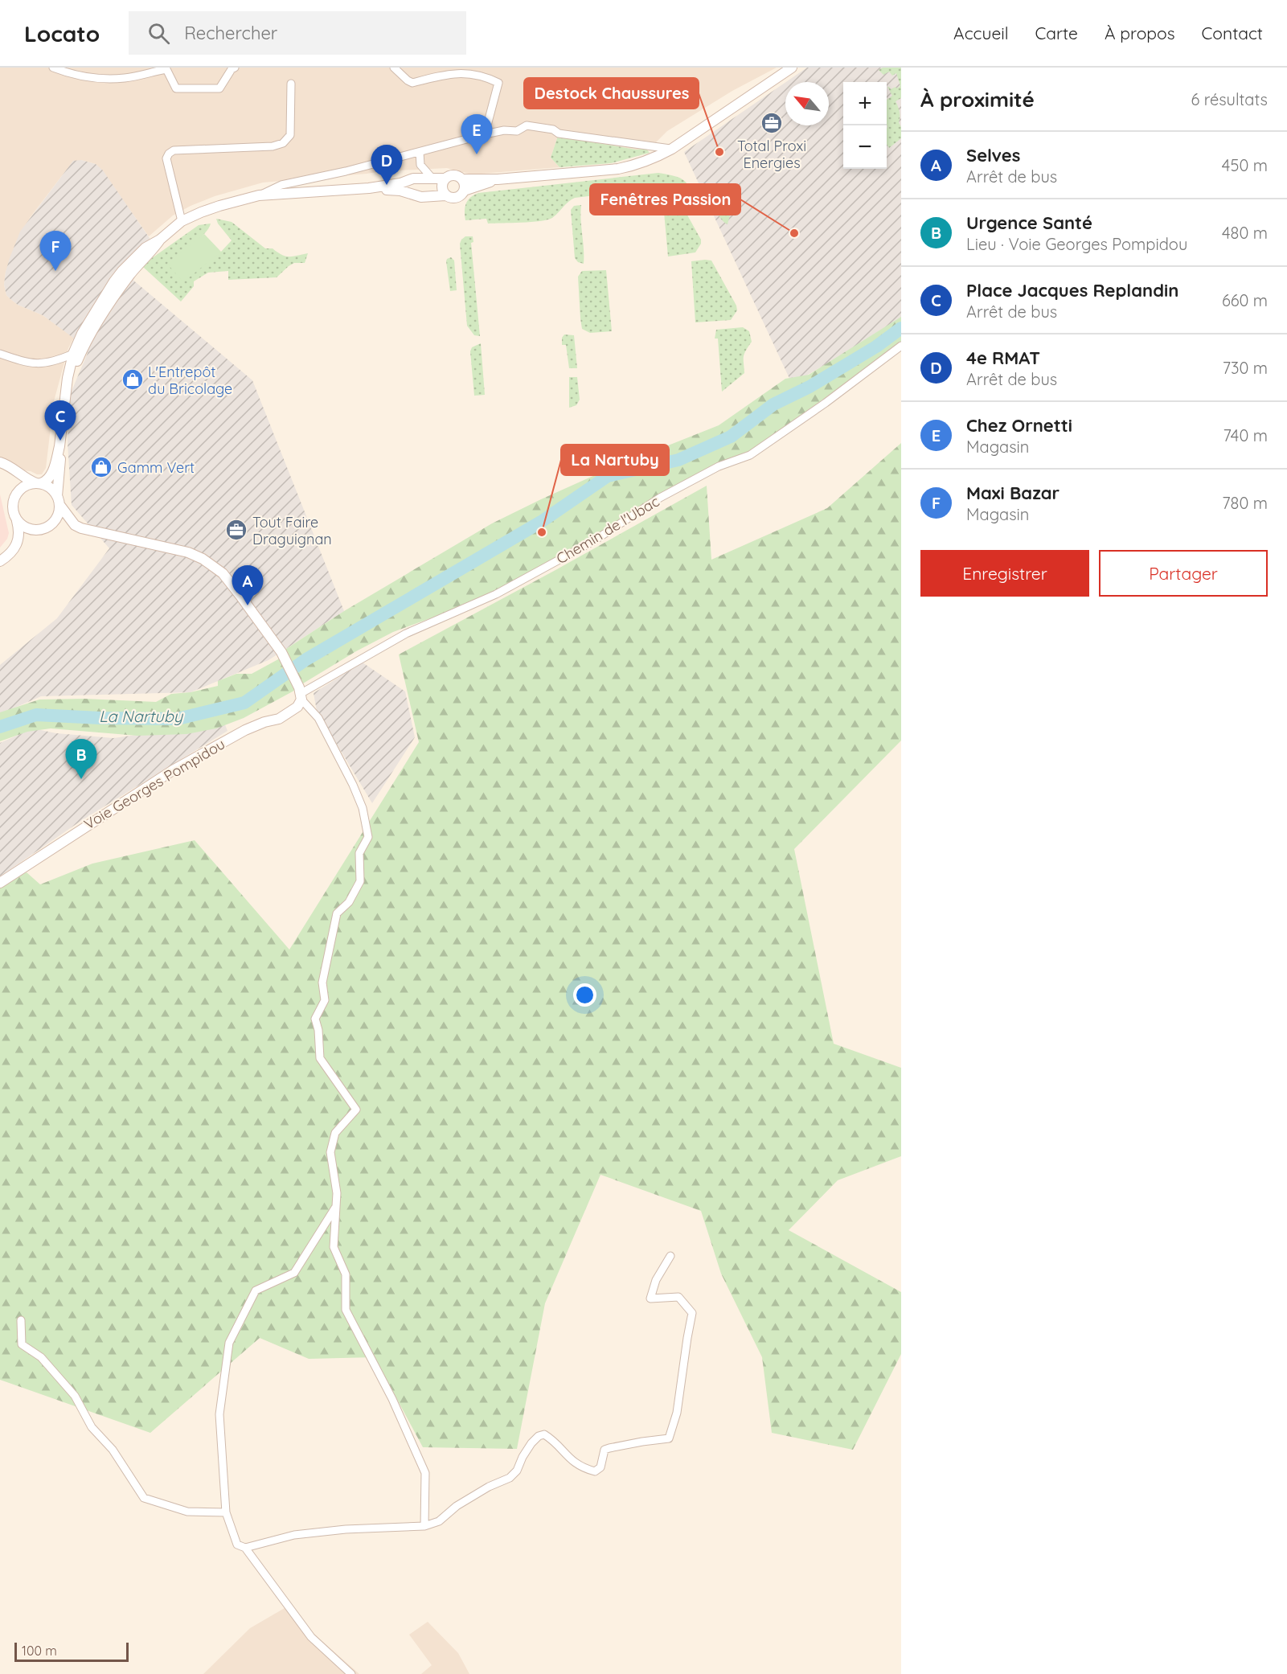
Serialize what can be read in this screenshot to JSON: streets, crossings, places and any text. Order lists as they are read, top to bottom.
{
  "streets": {
    "main road": ["Voie Georges Pompidou"],
    "street": ["Chemin de l'Ubac"]
  },
  "crossings": [
    ["Chemin de l'Ubac", "Voie Georges Pompidou"]
  ],
  "water": ["La Nartuby"],
  "places": {
    "office": ["Total Proxi Energies", "Tout Faire Draguignan"],
    "other": ["Destock Chaussures", "Fenêtres Passion", "La Nartuby"],
    "shop": ["L'Entrepôt du Bricolage", "Gamm Vert"]
  },
  "scale_bar": "100 m",
  "north": "top left",
  "page": {
    "header": "Locato",
    "search": "Rechercher",
    "nav": [
      "Accueil",
      "Carte",
      "À propos",
      "Contact"
    ],
    "heading": ["À proximité", "6 résultats"],
    "map_buttons": ["+", "−"],
    "pins": [
      "E",
      "D",
      "F",
      "C",
      "A",
      "B"
    ],
    "list": [
      {
        "mark": "A",
        "name": "Selves",
        "note": "Arrêt de bus",
        "value": "450 m"
      },
      {
        "mark": "B",
        "name": "Urgence Santé",
        "note": "Lieu · Voie Georges Pompidou",
        "value": "480 m"
      },
      {
        "mark": "C",
        "name": "Place Jacques Replandin",
        "note": "Arrêt de bus",
        "value": "660 m"
      },
      {
        "mark": "D",
        "name": "4e RMAT",
        "note": "Arrêt de bus",
        "value": "730 m"
      },
      {
        "mark": "E",
        "name": "Chez Ornetti",
        "note": "Magasin",
        "value": "740 m"
      },
      {
        "mark": "F",
        "name": "Maxi Bazar",
        "note": "Magasin",
        "value": "780 m"
      }
    ],
    "buttons": ["Enregistrer", "Partager"],
    "scale": "100 m"
  }
}
